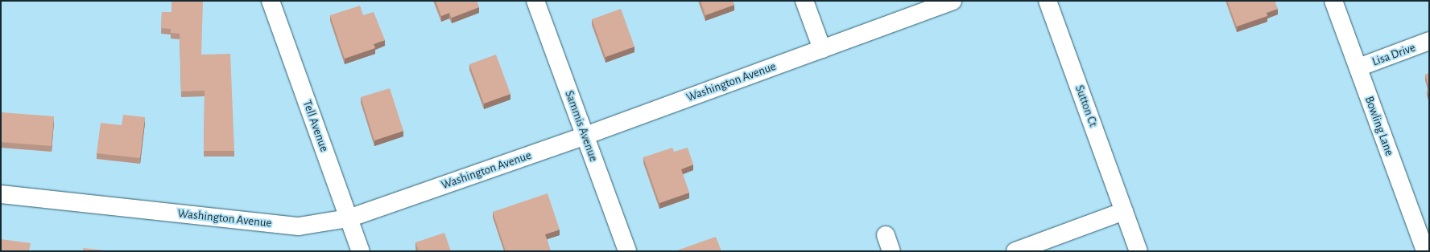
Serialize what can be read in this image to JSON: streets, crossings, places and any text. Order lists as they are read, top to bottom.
{
  "streets": {
    "street": [
      "Lisa Drive",
      "Washington Avenue",
      "Sutton Ct",
      "Tell Avenue",
      "Sammis Avenue",
      "Bowling Lane"
    ]
  },
  "crossings": [
    ["Lisa Drive", "Bowling Lane"],
    ["Washington Avenue", "Tell Avenue"],
    ["Washington Avenue", "Sammis Avenue"]
  ]
}
